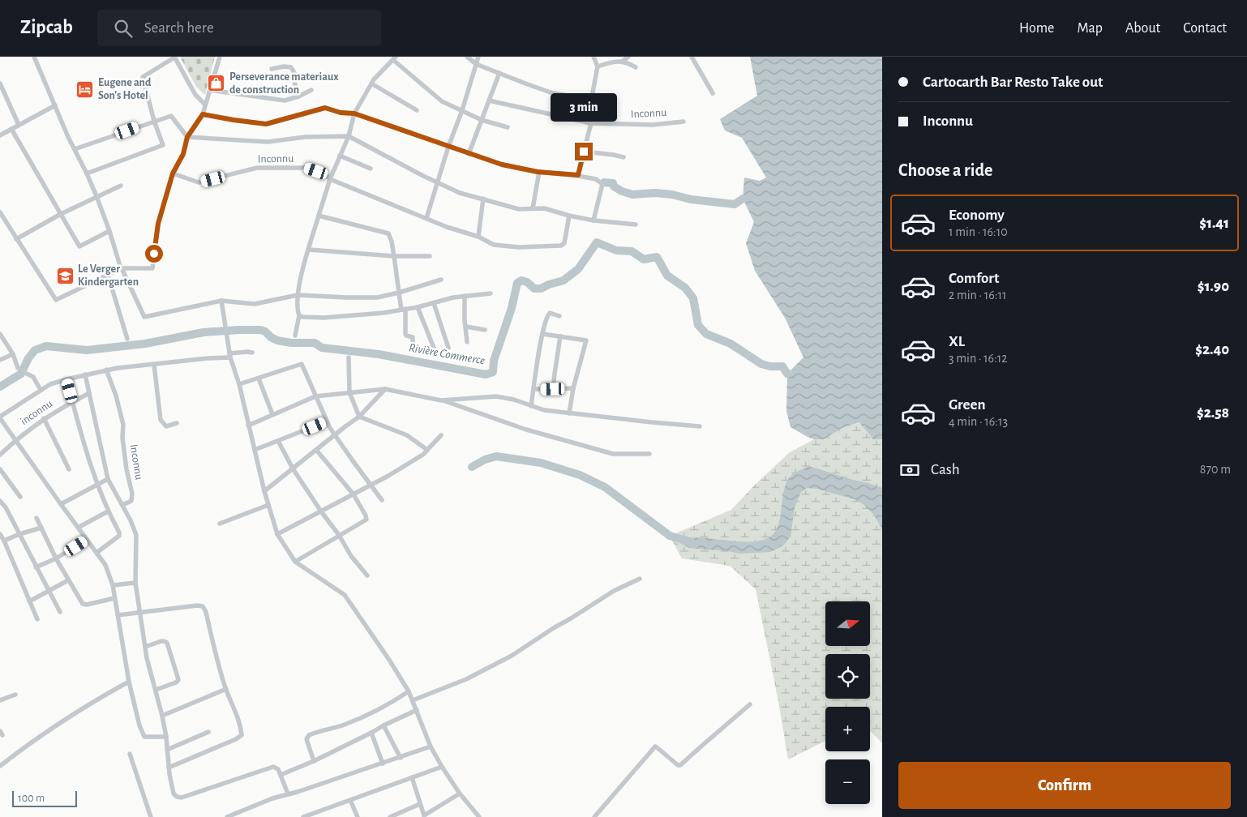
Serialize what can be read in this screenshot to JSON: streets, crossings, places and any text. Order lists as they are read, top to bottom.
{
  "streets": {
    "street": ["Inconnu", "inconnu"]
  },
  "crossings": [
    ["Inconnu", "inconnu"]
  ],
  "water": ["Rivière Commerce"],
  "places": {
    "shop": ["Perseverance materiaux de construction"],
    "hotel": ["Eugene and Son's Hotel"],
    "school or university": ["Le Verger Kindergarten"]
  },
  "scale_bar": "100 m",
  "north": "right",
  "page": {
    "header": "Zipcab",
    "search": "Search here",
    "nav": [
      "Home",
      "Map",
      "About",
      "Contact"
    ],
    "banner": ["Cartocarth Bar Resto Take out", "Inconnu"],
    "bubble": "3 min",
    "heading": "Choose a ride",
    "list": [
      {
        "name": "Economy",
        "note": "1 min · 16:10",
        "value": "$1.41"
      },
      {
        "name": "Comfort",
        "note": "2 min · 16:11",
        "value": "$1.90"
      },
      {
        "name": "XL",
        "note": "3 min · 16:12",
        "value": "$2.40"
      },
      {
        "name": "Green",
        "note": "4 min · 16:13",
        "value": "$2.58"
      }
    ],
    "pay": ["Cash", "870 m"],
    "map_buttons": ["+", "−"],
    "buttons": "Confirm",
    "scale": "100 m"
  }
}
